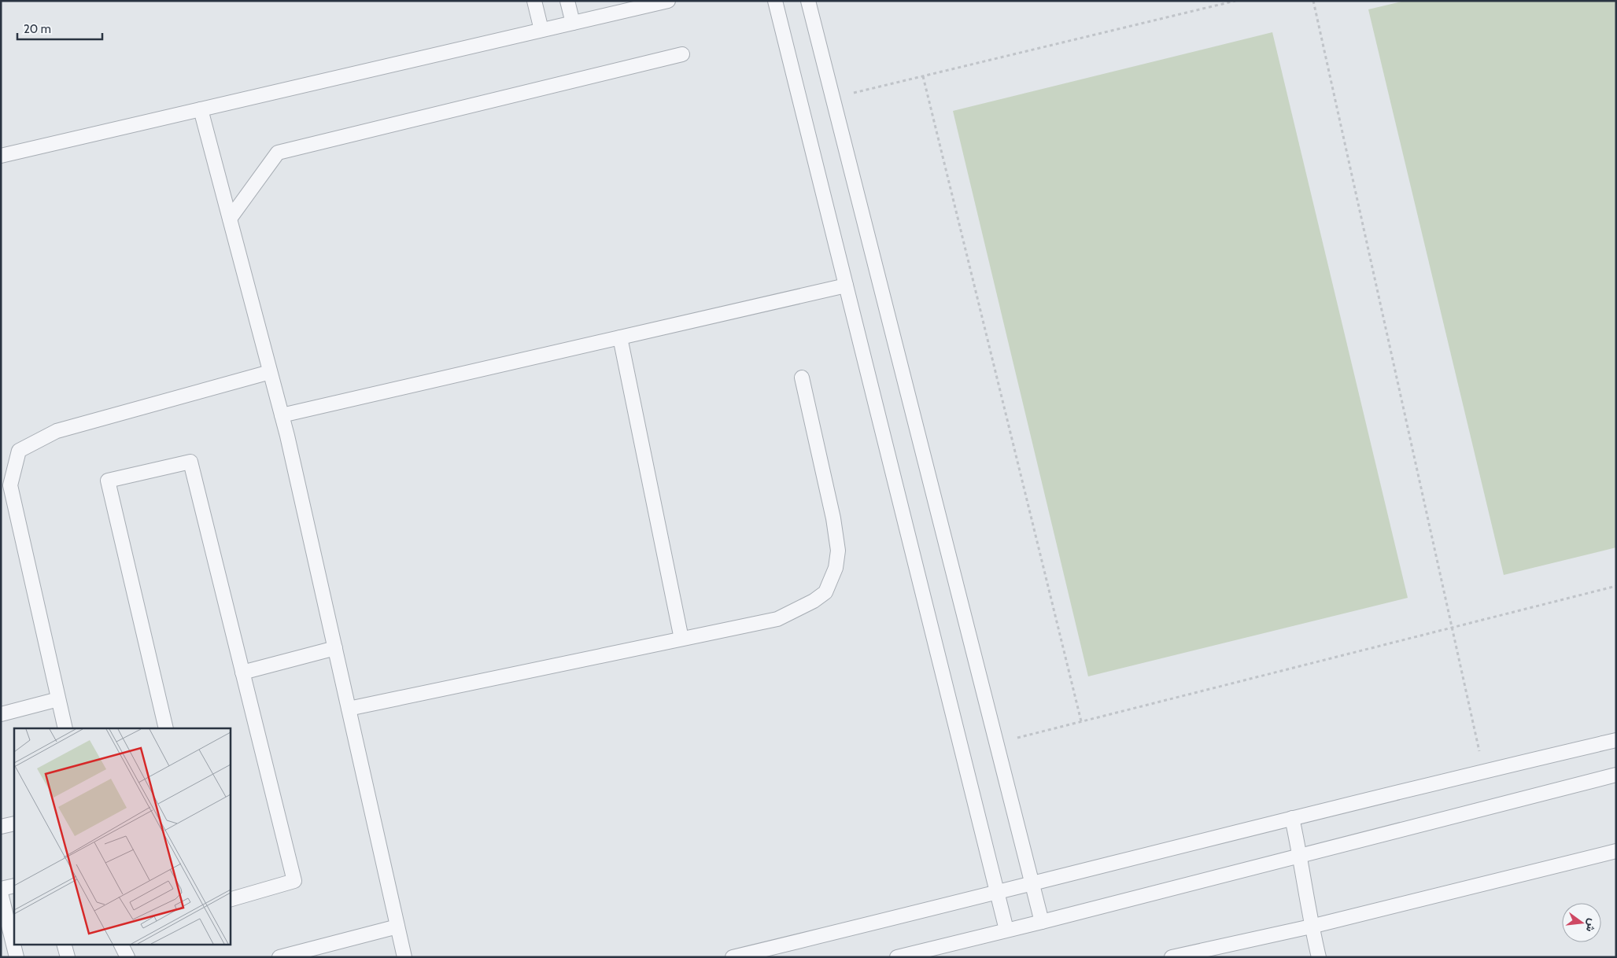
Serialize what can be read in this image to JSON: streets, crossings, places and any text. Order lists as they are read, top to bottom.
{
  "scale_bar": "20 m",
  "north": "right"
}
